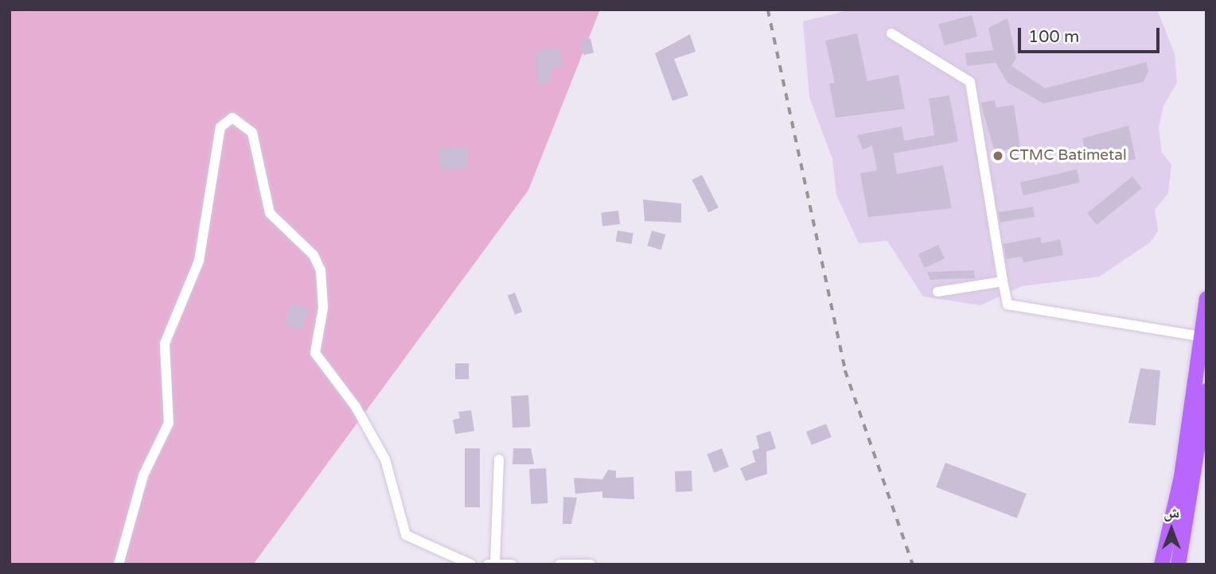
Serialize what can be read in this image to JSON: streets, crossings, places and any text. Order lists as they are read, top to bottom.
{
  "places": ["CTMC Batimetal"],
  "scale_bar": "100 m",
  "north": "top"
}
